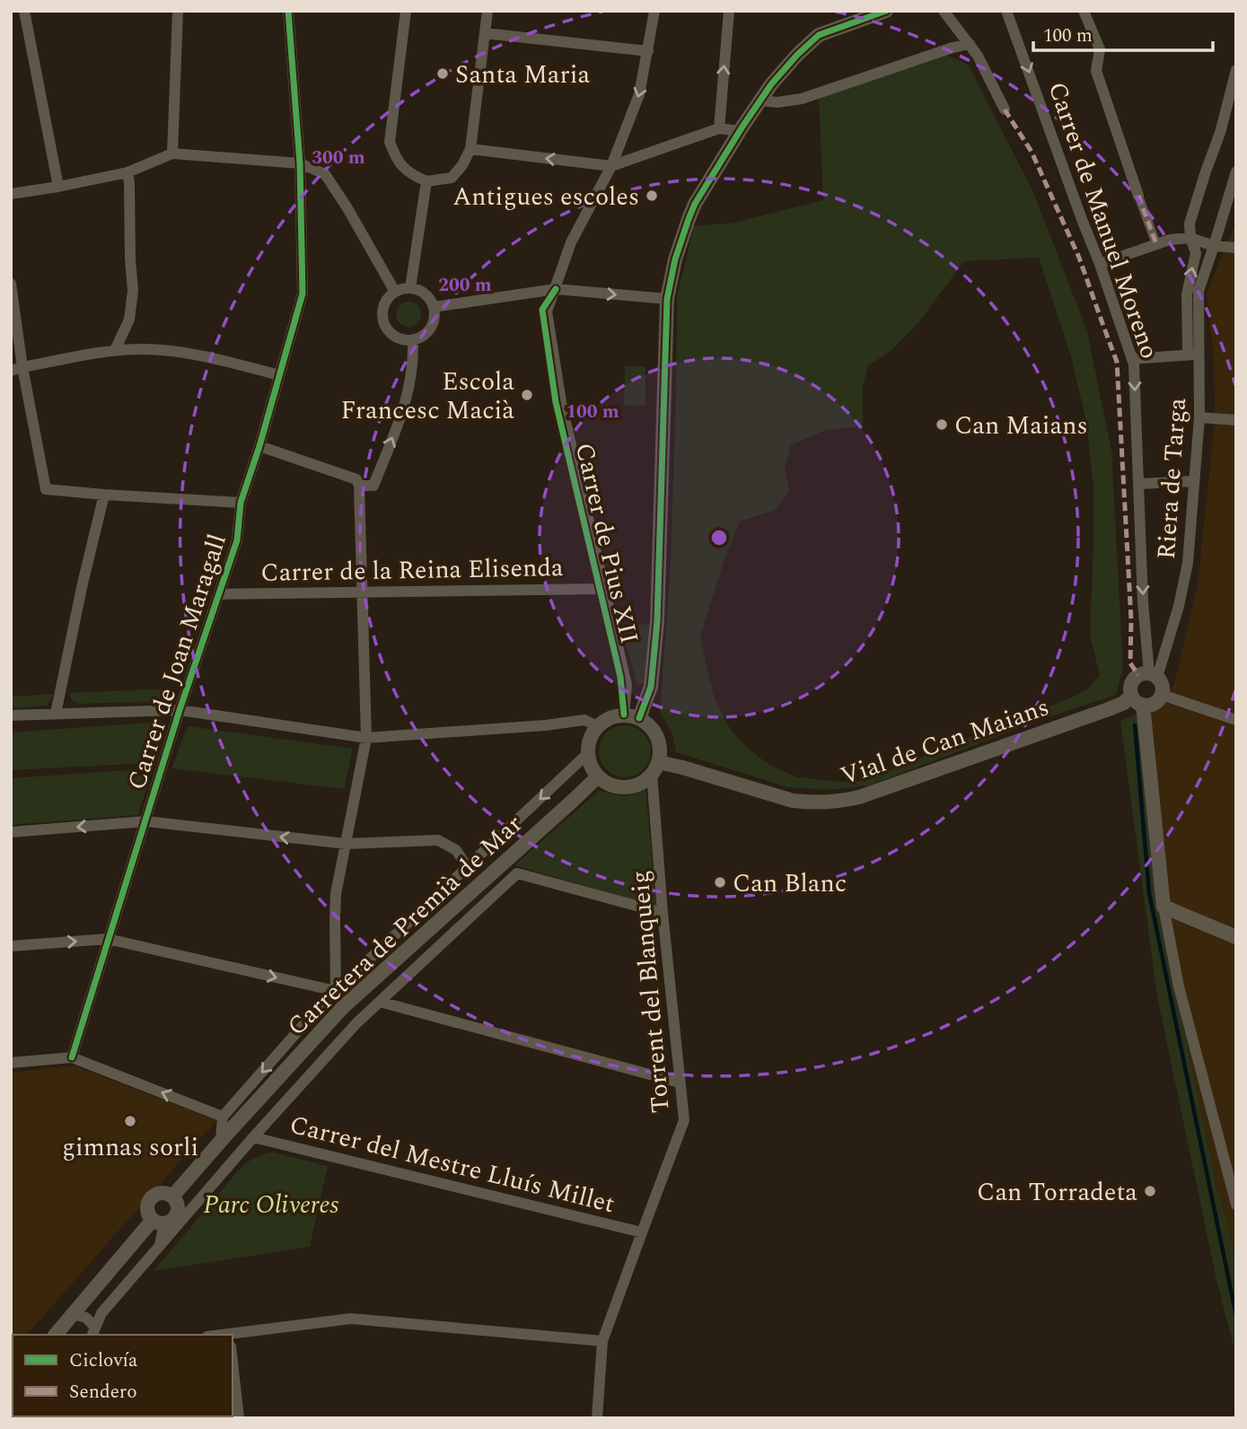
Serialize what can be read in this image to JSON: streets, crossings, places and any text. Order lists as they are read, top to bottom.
{
  "streets": {
    "street": [
      "Carrer de Manuel Moreno",
      "Riera de Targa",
      "Carrer de Pius XII",
      "Carrer de la Reina Elisenda",
      "Carrer de Joan Maragall",
      "Vial de Can Maians",
      "Carretera de Premià de Mar",
      "Torrent del Blanqueig",
      "Carrer del Mestre Lluís Millet"
    ]
  },
  "crossings": [
    ["Carrer de Manuel Moreno", "Riera de Targa"],
    ["Carrer de Manuel Moreno", "Vial de Can Maians"],
    ["Riera de Targa", "Vial de Can Maians"],
    ["Carrer de Pius XII", "Carrer de la Reina Elisenda"],
    ["Carrer de Pius XII", "Vial de Can Maians"],
    ["Carrer de Pius XII", "Carretera de Premià de Mar"],
    ["Carrer de Pius XII", "Torrent del Blanqueig"],
    ["Carrer de la Reina Elisenda", "Carrer de Joan Maragall"],
    ["Vial de Can Maians", "Carretera de Premià de Mar"],
    ["Vial de Can Maians", "Torrent del Blanqueig"],
    ["Carretera de Premià de Mar", "Torrent del Blanqueig"],
    ["Torrent del Blanqueig", "Carrer del Mestre Lluís Millet"]
  ],
  "parks": ["Parc Oliveres"],
  "places": [
    "Santa Maria",
    "Antigues escoles",
    "Escola Francesc Macià",
    "Can Maians",
    "Can Blanc",
    "gimnas sorli",
    "Can Torradeta"
  ],
  "legend": ["Ciclovía", "Sendero"],
  "scale_bar": "100 m",
  "rings": ["300 m", "200 m", "100 m"]
}
